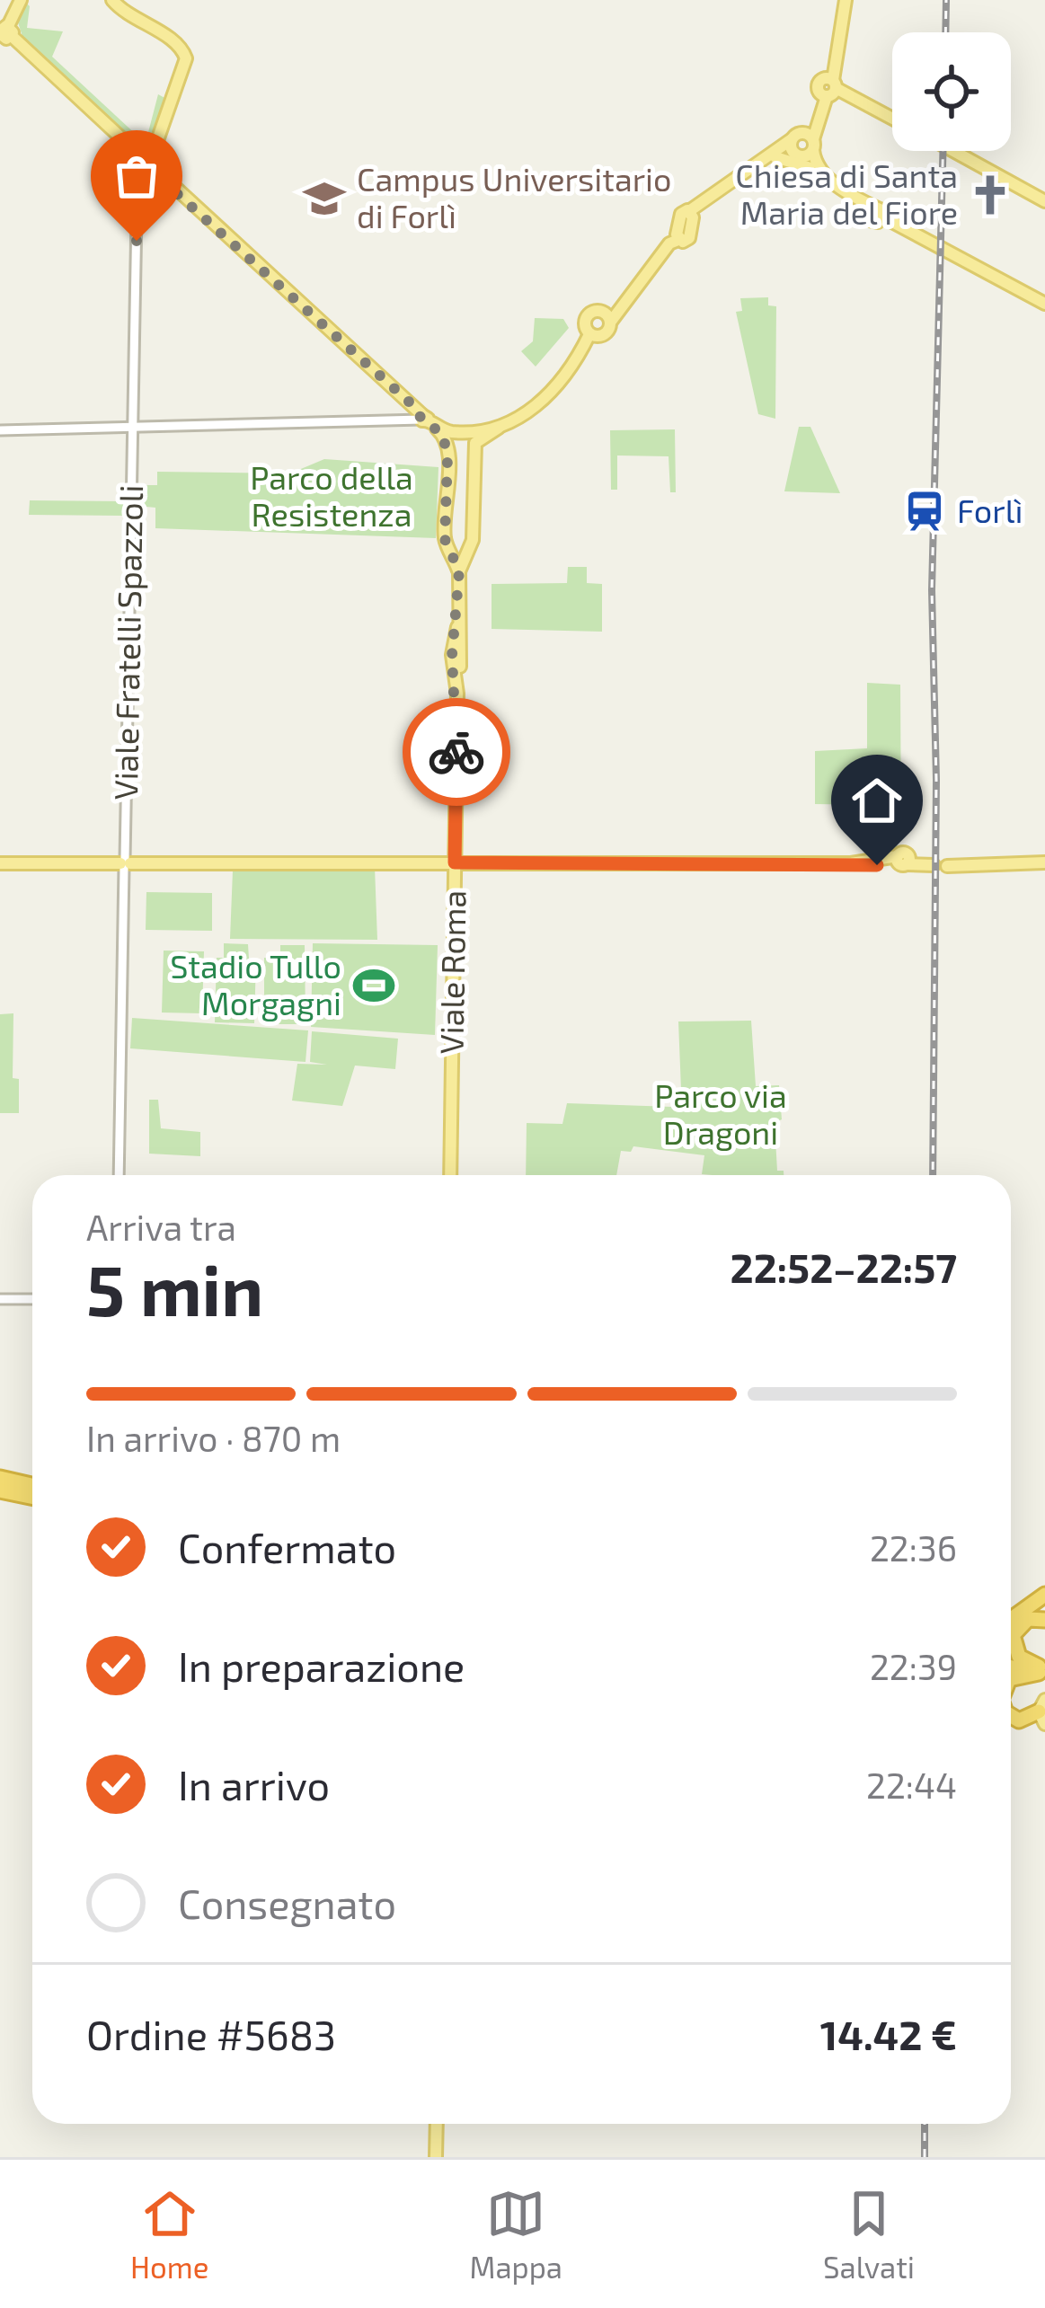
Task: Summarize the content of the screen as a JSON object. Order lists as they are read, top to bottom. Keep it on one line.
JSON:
{"streets":{"main road":["Viale Roma"],"street":["Viale Fratelli Spazzoli"]},"parks":["Parco della Resistenza","Parco via Dragoni"],"places":{"church":["Chiesa di Santa Maria del Fiore"],"school or university":["Campus Universitario di Forlì"],"station":["Forlì"],"sports":["Stadio Tullo Morgagni"]},"page":{"heading":["5 min","Arriva tra","22:52–22:57"],"panel":["Ordine #5683","14.42 €"],"bar":"In arrivo · 870 m","list":[["Confermato","22:36"],["In preparazione","22:39"],["In arrivo","22:44"],"Consegnato"],"tabs":["Home","Mappa","Salvati"]}}
